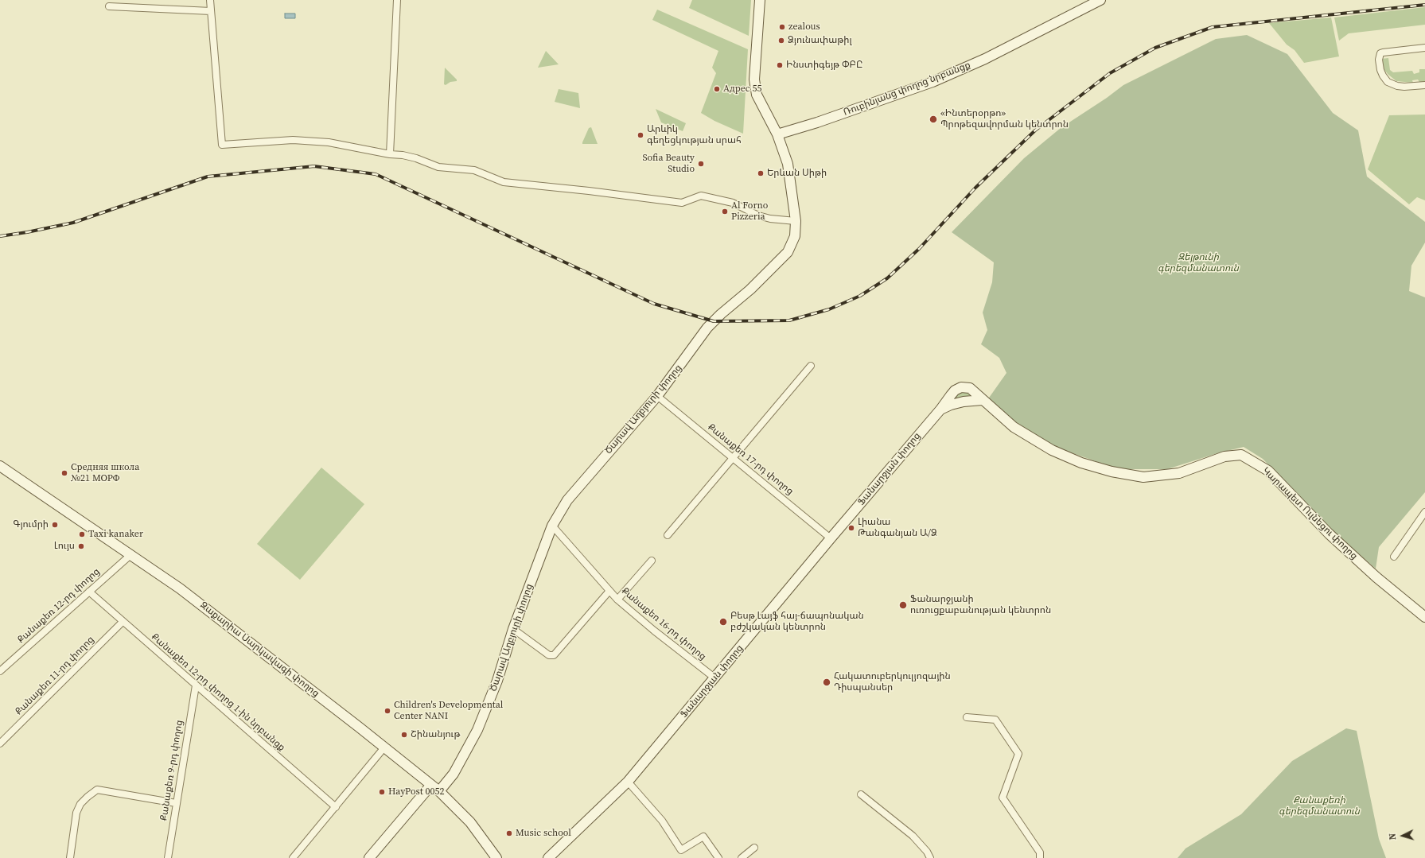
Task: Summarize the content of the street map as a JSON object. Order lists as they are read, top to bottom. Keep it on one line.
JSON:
{"streets":{"street":["Ռուբինյանց փողոց նրբանցք","Ծարավ Աղբյուրի փողոց","Քանաքեռ 17-րդ փողոց","Ֆանարջյան փողոց","Կարապետ Ուլնեցու փողոց","Քանաքեռ 12-րդ փողոց","Քանաքեռ 16-րդ փողոց","Զաքարիա Սարկավագի փողոց","Քանաքեռ 11-րդ փողոց","Քանաքեռ 12-րդ փողոց 1-ին նրբանցք","Քանաքեռ 9-րդ փողոց"]},"crossings":[["Ռուբինյանց փողոց նրբանցք","Ծարավ Աղբյուրի փողոց"],["Ծարավ Աղբյուրի փողոց","Քանաքեռ 17-րդ փողոց"],["Ծարավ Աղբյուրի փողոց","Քանաքեռ 16-րդ փողոց"],["Ծարավ Աղբյուրի փողոց","Զաքարիա Սարկավագի փողոց"],["Քանաքեռ 17-րդ փողոց","Ֆանարջյան փողոց"],["Ֆանարջյան փողոց","Կարապետ Ուլնեցու փողոց"],["Ֆանարջյան փողոց","Քանաքեռ 16-րդ փողոց"],["Քանաքեռ 12-րդ փողոց","Զաքարիա Սարկավագի փողոց"],["Քանաքեռ 12-րդ փողոց","Քանաքեռ 12-րդ փողոց 1-ին նրբանցք"],["Քանաքեռ 11-րդ փողոց","Քանաքեռ 12-րդ փողոց 1-ին նրբանցք"],["Քանաքեռ 12-րդ փողոց 1-ին նրբանցք","Քանաքեռ 9-րդ փողոց"]],"parks":["Զեյթունի գերեզմանատուն","Քանաքեռի գերեզմանատուն"],"places":["zealous","Ձյունափաթիլ","Ինստիգեյթ ՓԲԸ","Адрес 55","«Ինտերօրթո» Պրոթեզավորման կենտրոն","Արևիկ գեղեցկության սրահ","Sofia Beauty Studio","Երևան Սիթի","Al Forno Pizzeria","Средняя школа №21 МОРФ","Գյումրի","Լիանա Թանգանյան Ա/Ձ","Taxi kanaker","Լույս","Ֆանարջյանի ուռուցքաբանության կենտրոն","Բեսթ Լայֆ հայ-ճապոնական բժշկական կենտրոն","Հակատուբերկուլյոզային Դիսպանսեր","Children's Developmental Center NANI","Շինանյութ","HayPost 0052","Music school"],"north":"left"}
